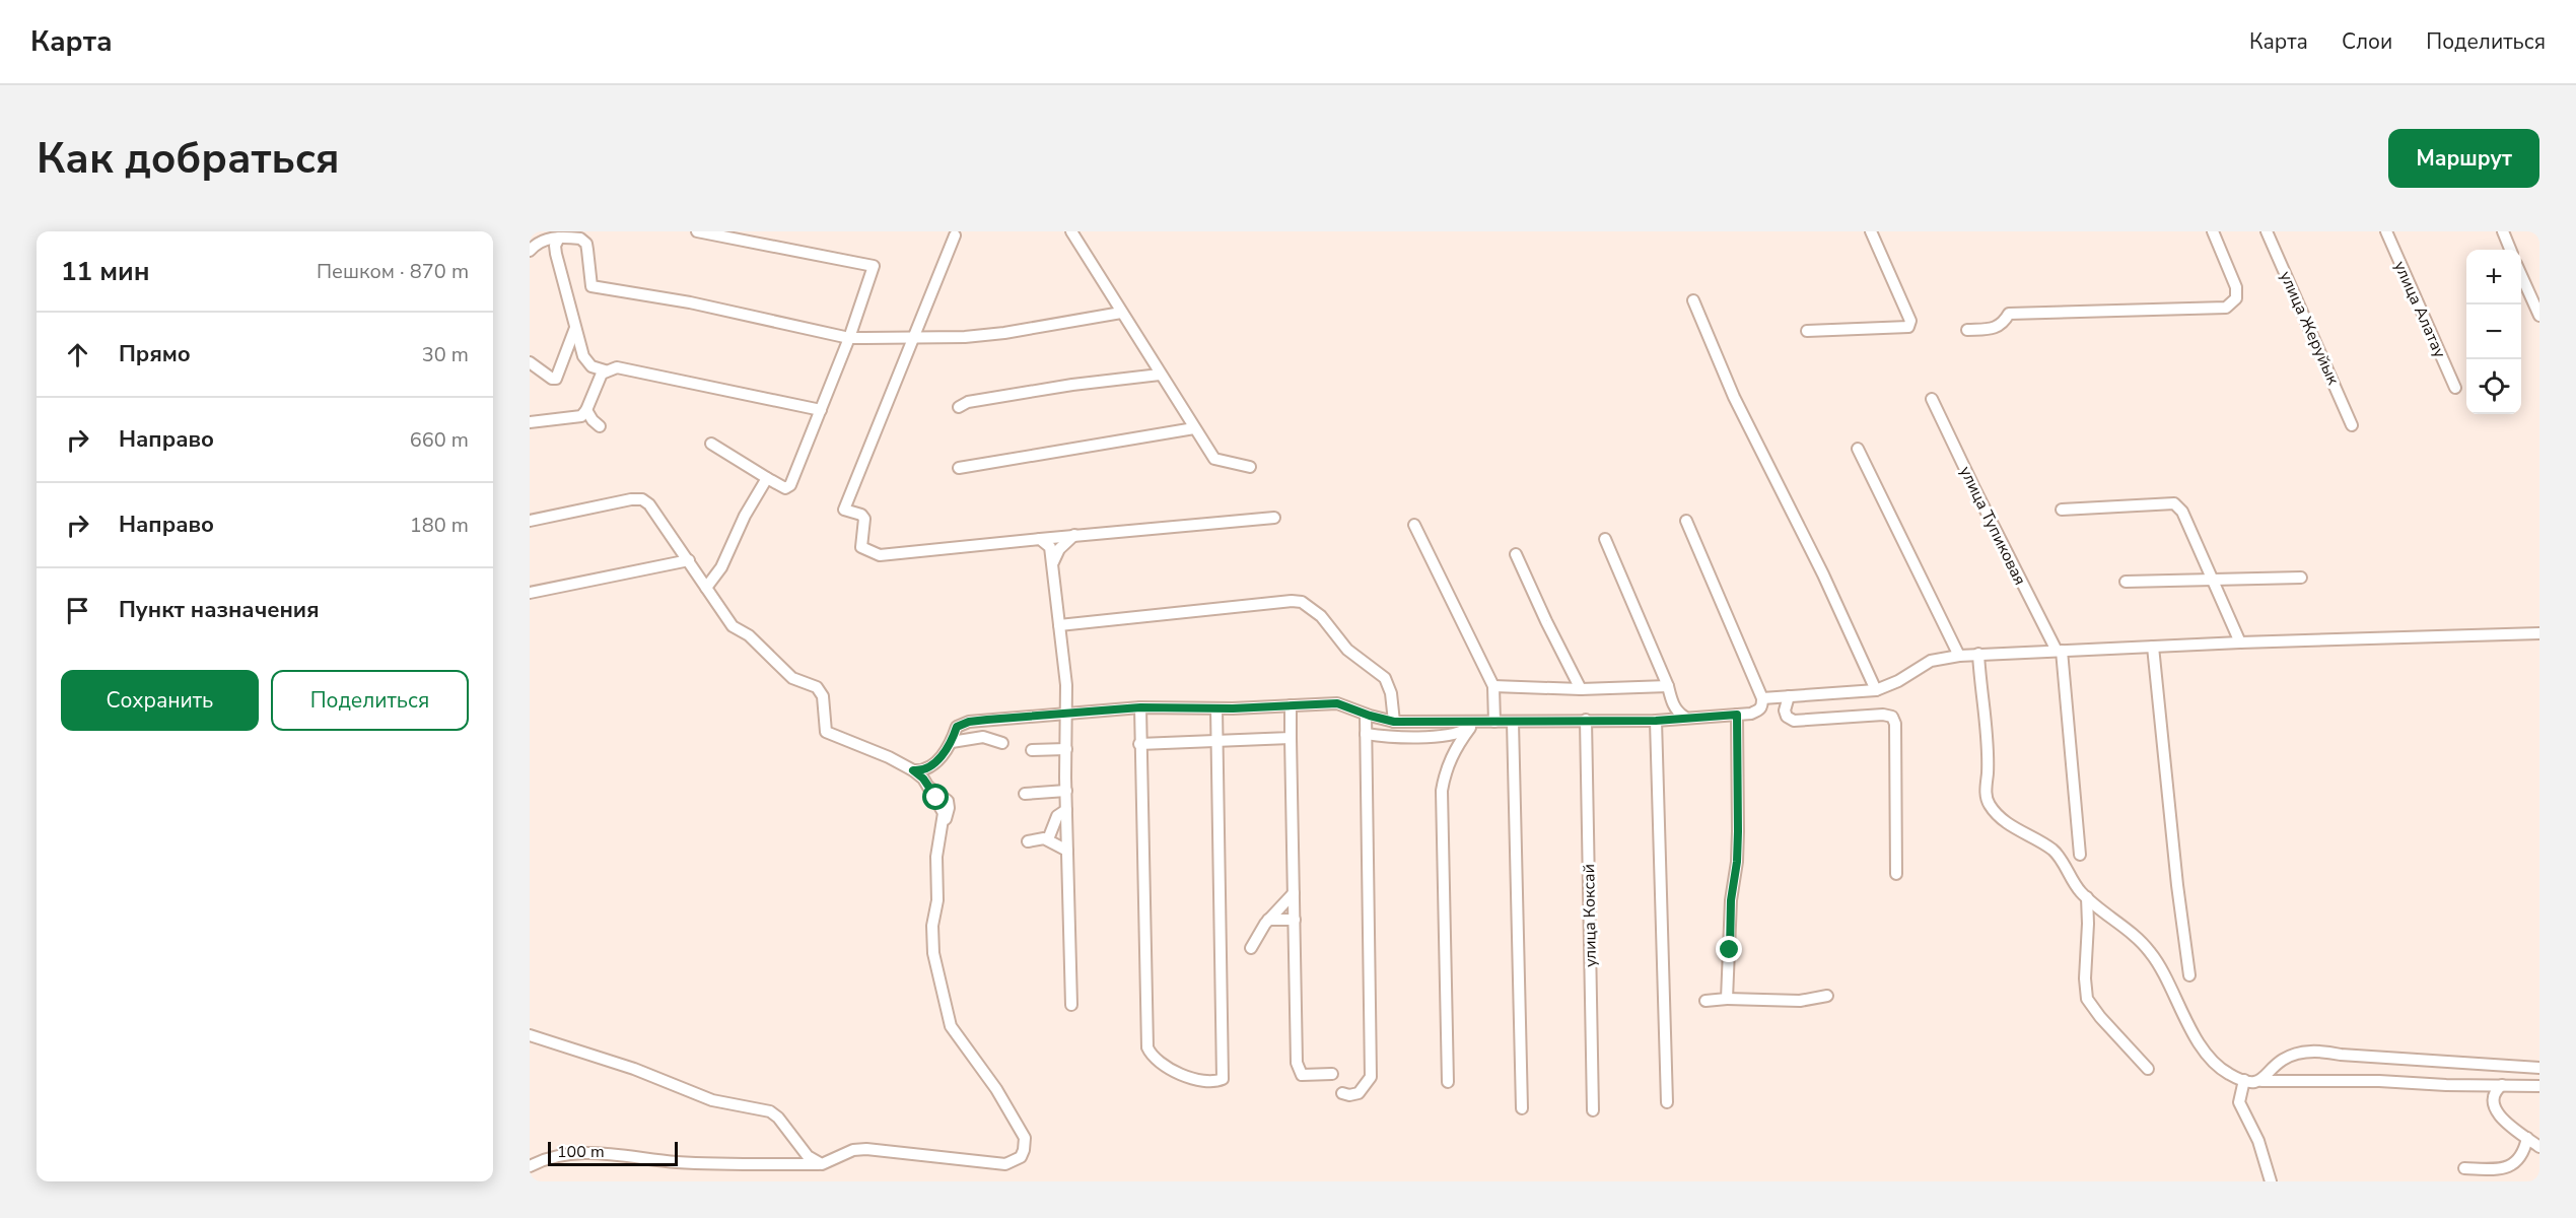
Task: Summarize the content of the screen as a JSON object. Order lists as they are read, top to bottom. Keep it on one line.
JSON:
{"streets":{"street":["улица Алатау","улица Жеруйык","улица Тупиковая","улица Коксай"]},"scale_bar":"100 m","page":{"header":"Карта","nav":["Карта","Слои","Поделиться"],"buttons":["Маршрут",["Сохранить","Поделиться"]],"title":"Как добраться","heading":["11 мин","Пешком · 870 m"],"map_buttons":["+","−"],"list":[["Прямо","30 m"],["Направо","660 m"],["Направо","180 m"],"Пункт назначения"],"scale":"100 m"}}
